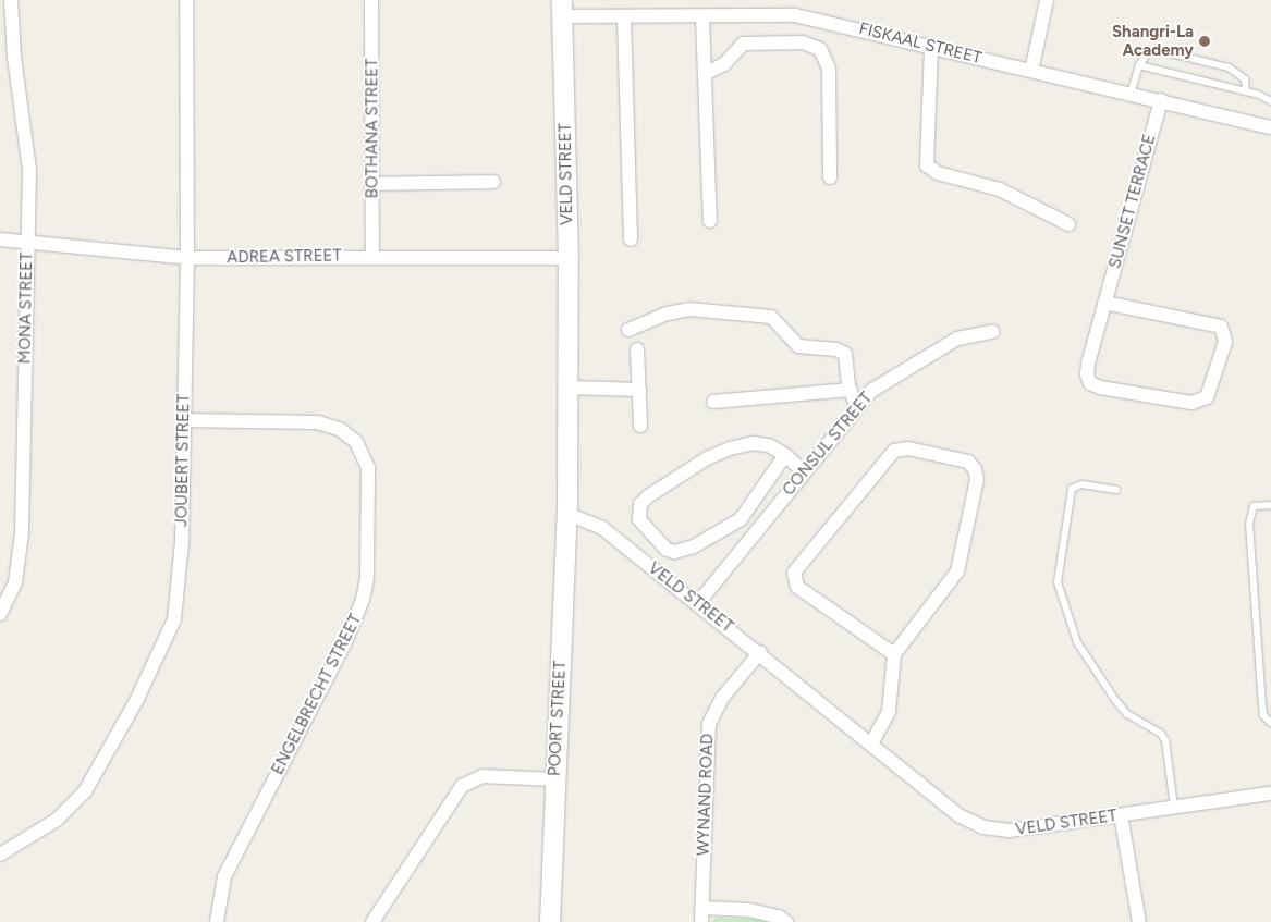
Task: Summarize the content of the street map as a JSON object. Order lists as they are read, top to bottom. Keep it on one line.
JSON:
{"streets":{"street":["FISKAAL STREET","BOTHANA STREET","VELD STREET","SUNSET TERRACE","ADREA STREET","MONA STREET","CONSUL STREET","JOUBERT STREET","ENGELBRECHT STREET","POORT STREET","WYNAND ROAD"]},"crossings":[["FISKAAL STREET","VELD STREET"],["FISKAAL STREET","SUNSET TERRACE"],["BOTHANA STREET","ADREA STREET"],["VELD STREET","ADREA STREET"],["VELD STREET","CONSUL STREET"],["VELD STREET","POORT STREET"],["VELD STREET","WYNAND ROAD"],["ADREA STREET","MONA STREET"],["ADREA STREET","JOUBERT STREET"],["JOUBERT STREET","ENGELBRECHT STREET"]],"places":["Shangri-La Academy"]}
